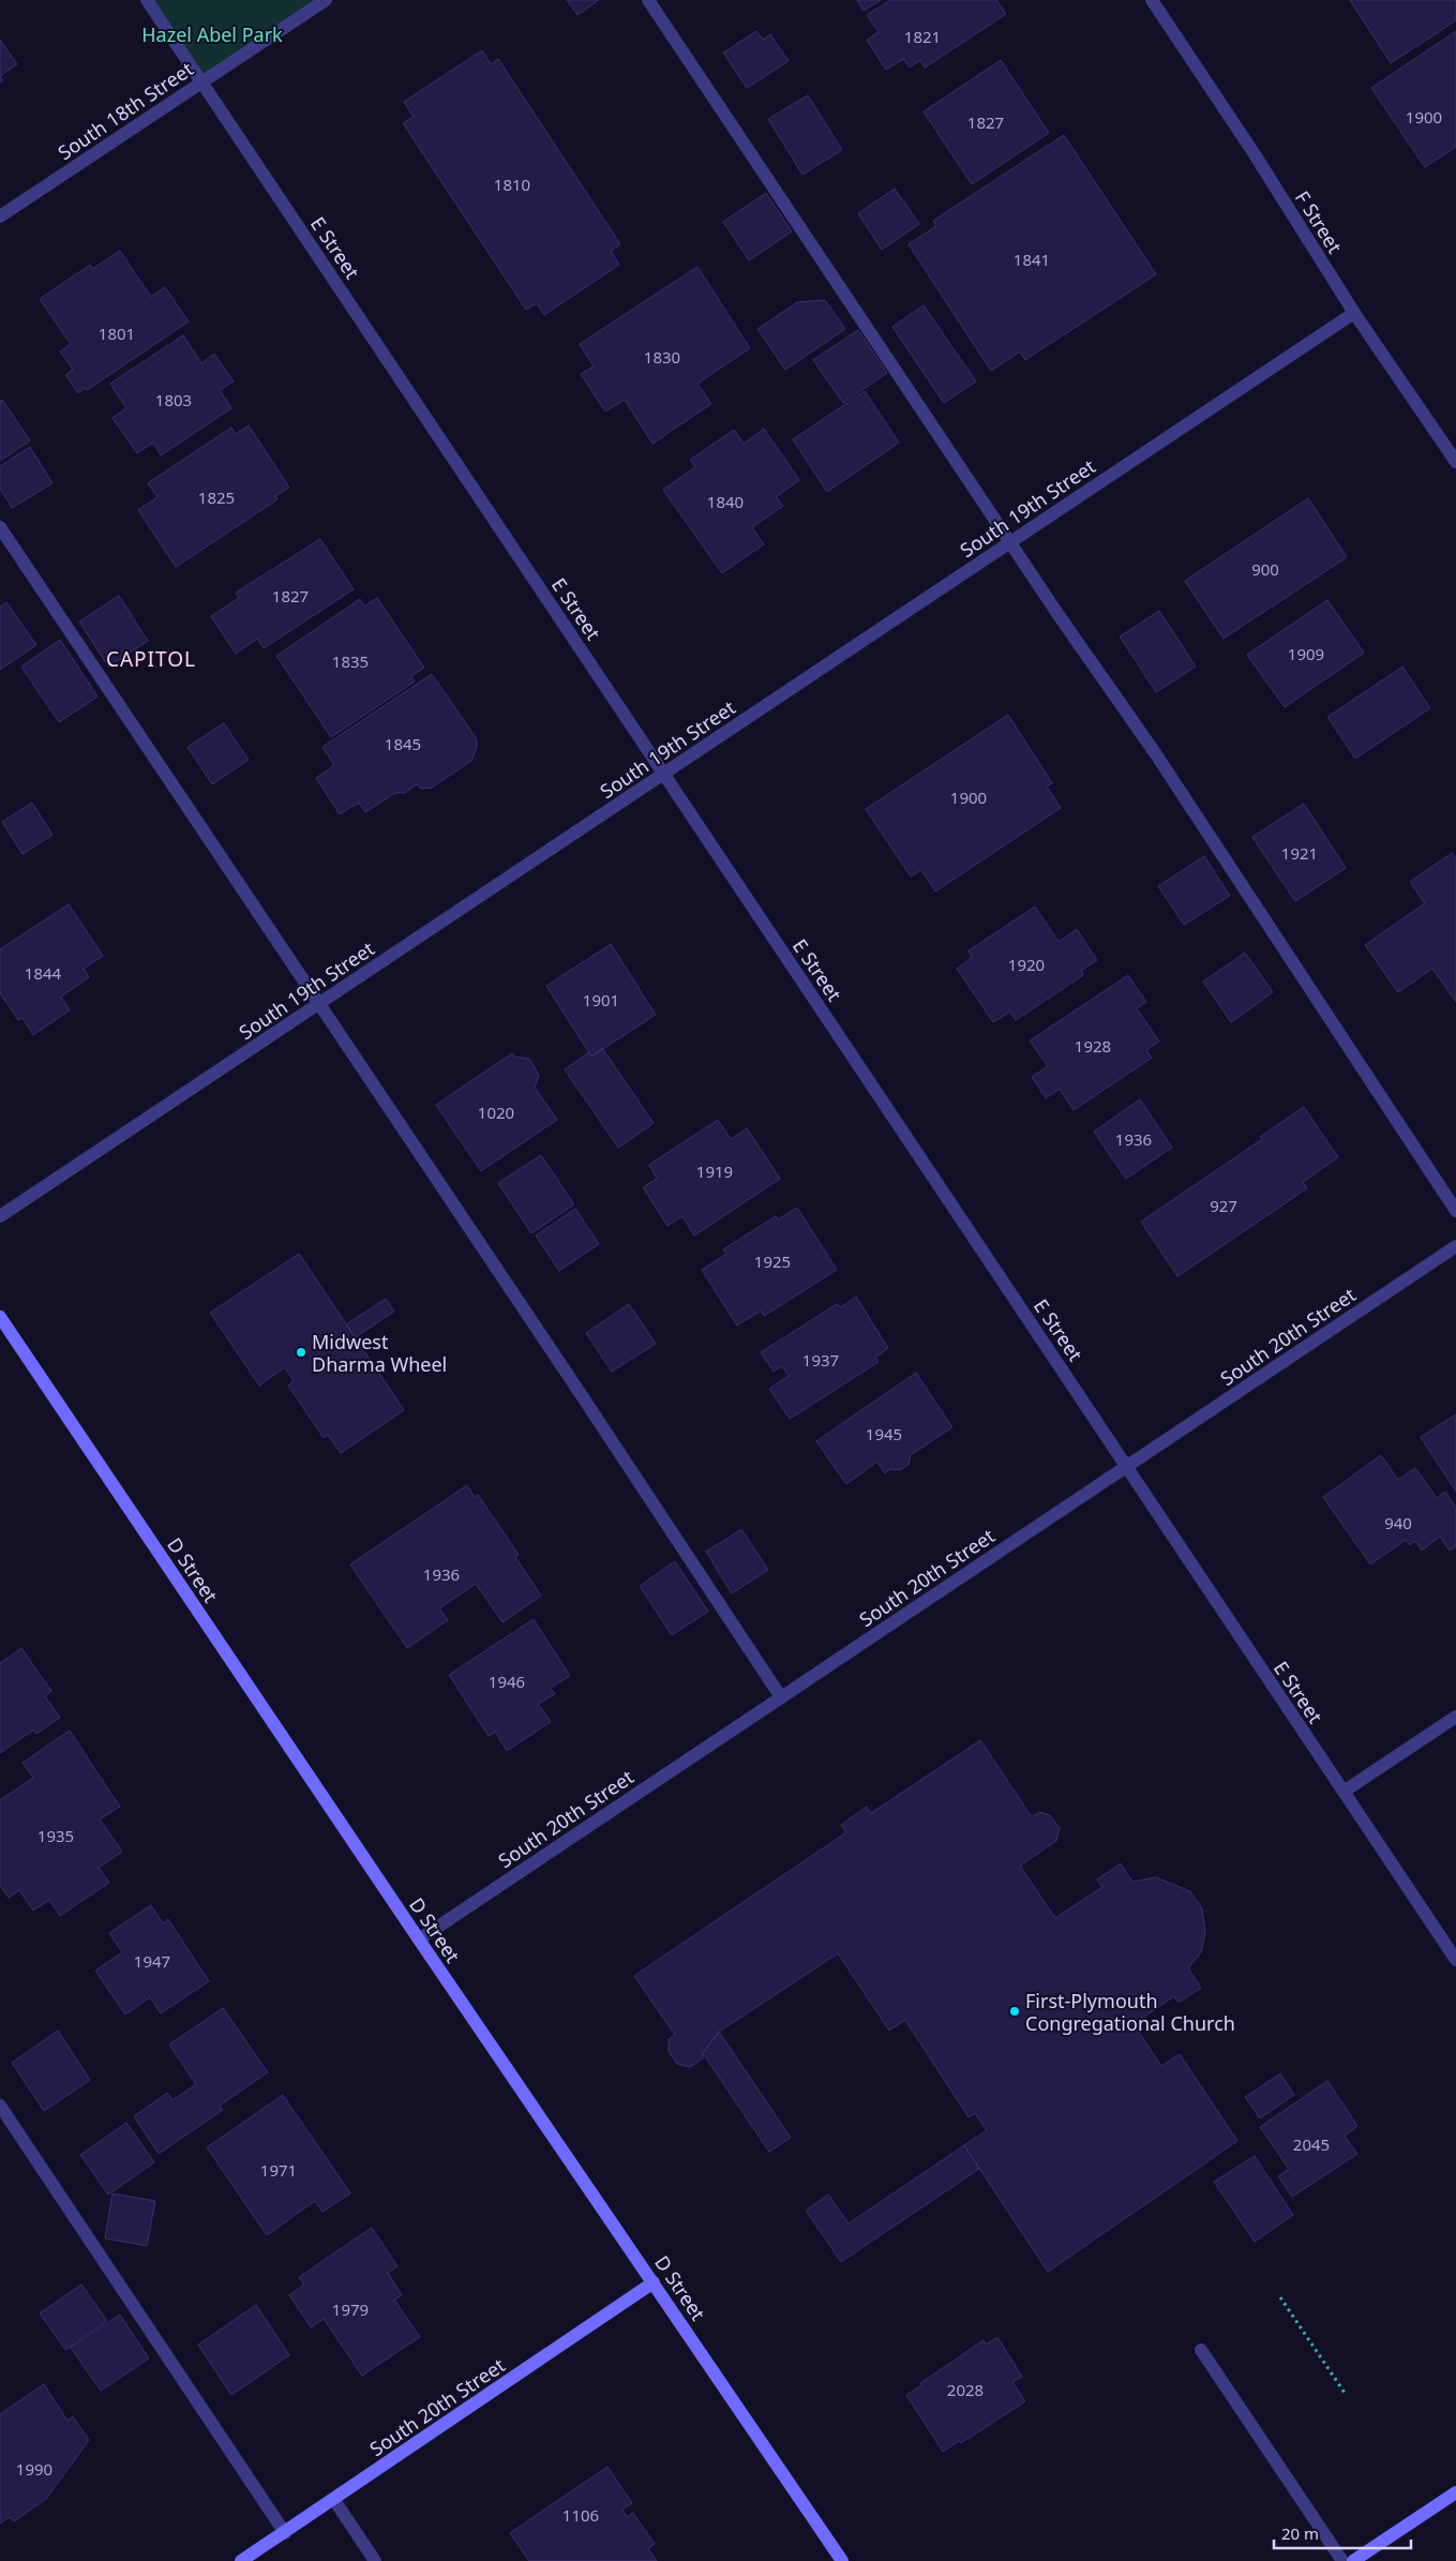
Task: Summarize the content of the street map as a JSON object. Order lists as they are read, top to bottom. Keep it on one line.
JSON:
{"streets":{"street":["South 18th Street","F Street","E Street","South 19th Street","South 20th Street","D Street"]},"crossings":[["South 18th Street","E Street"],["F Street","South 19th Street"],["E Street","South 19th Street"],["E Street","South 20th Street"],["South 20th Street","D Street"]],"districts":["CAPITOL"],"parks":["Hazel Abel Park"],"places":["Midwest Dharma Wheel","First-Plymouth Congregational Church"],"house_numbers":["1821","1900","1827","1810","1841","1801","1830","1803","1825","1840","900","1827","1909","1835","1845","1900","1921","1920","1844","1901","1928","1020","1936","1919","927","1925","1937","1945","940","1936","1946","1935","1947","2045","1971","1979","2028","1990","1106"],"scale_bar":"20 m"}
